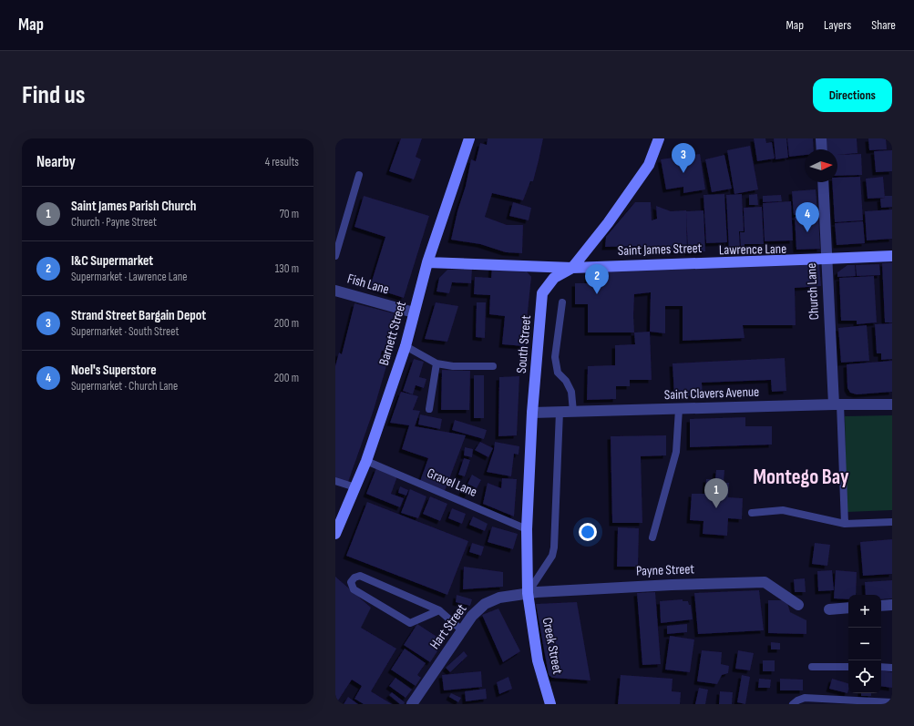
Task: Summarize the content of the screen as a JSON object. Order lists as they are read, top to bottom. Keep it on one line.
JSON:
{"streets":{"main road":["Saint James Street","Barnett Street","South Street","Creek Street"],"street":["Fish Lane","Church Lane","Saint Clavers Avenue","Payne Street","Hart Street"],"lane":["Gravel Lane"]},"crossings":[["Saint James Street","Church Lane"],["Saint James Street","Barnett Street"],["Saint James Street","South Street"],["Fish Lane","Barnett Street"],["Church Lane","Saint Clavers Avenue"],["Barnett Street","Gravel Lane"],["South Street","Saint Clavers Avenue"],["South Street","Gravel Lane"],["South Street","Payne Street"],["South Street","Hart Street"],["South Street","Creek Street"],["Payne Street","Hart Street"],["Payne Street","Creek Street"],["Hart Street","Creek Street"]],"districts":["Montego Bay"],"north":"right","page":{"header":"Map","nav":["Map","Layers","Share"],"buttons":"Directions","title":"Find us","heading":["Nearby","4 results"],"pins":["3","4","2","1"],"list":[{"mark":"1","name":"Saint James Parish Church","note":"Church · Payne Street","value":"70 m"},{"mark":"2","name":"I&C Supermarket","note":"Supermarket · Lawrence Lane","value":"130 m"},{"mark":"3","name":"Strand Street Bargain Depot","note":"Supermarket · South Street","value":"200 m"},{"mark":"4","name":"Noel's Superstore","note":"Supermarket · Church Lane","value":"200 m"}],"map_buttons":["+","−"]}}
